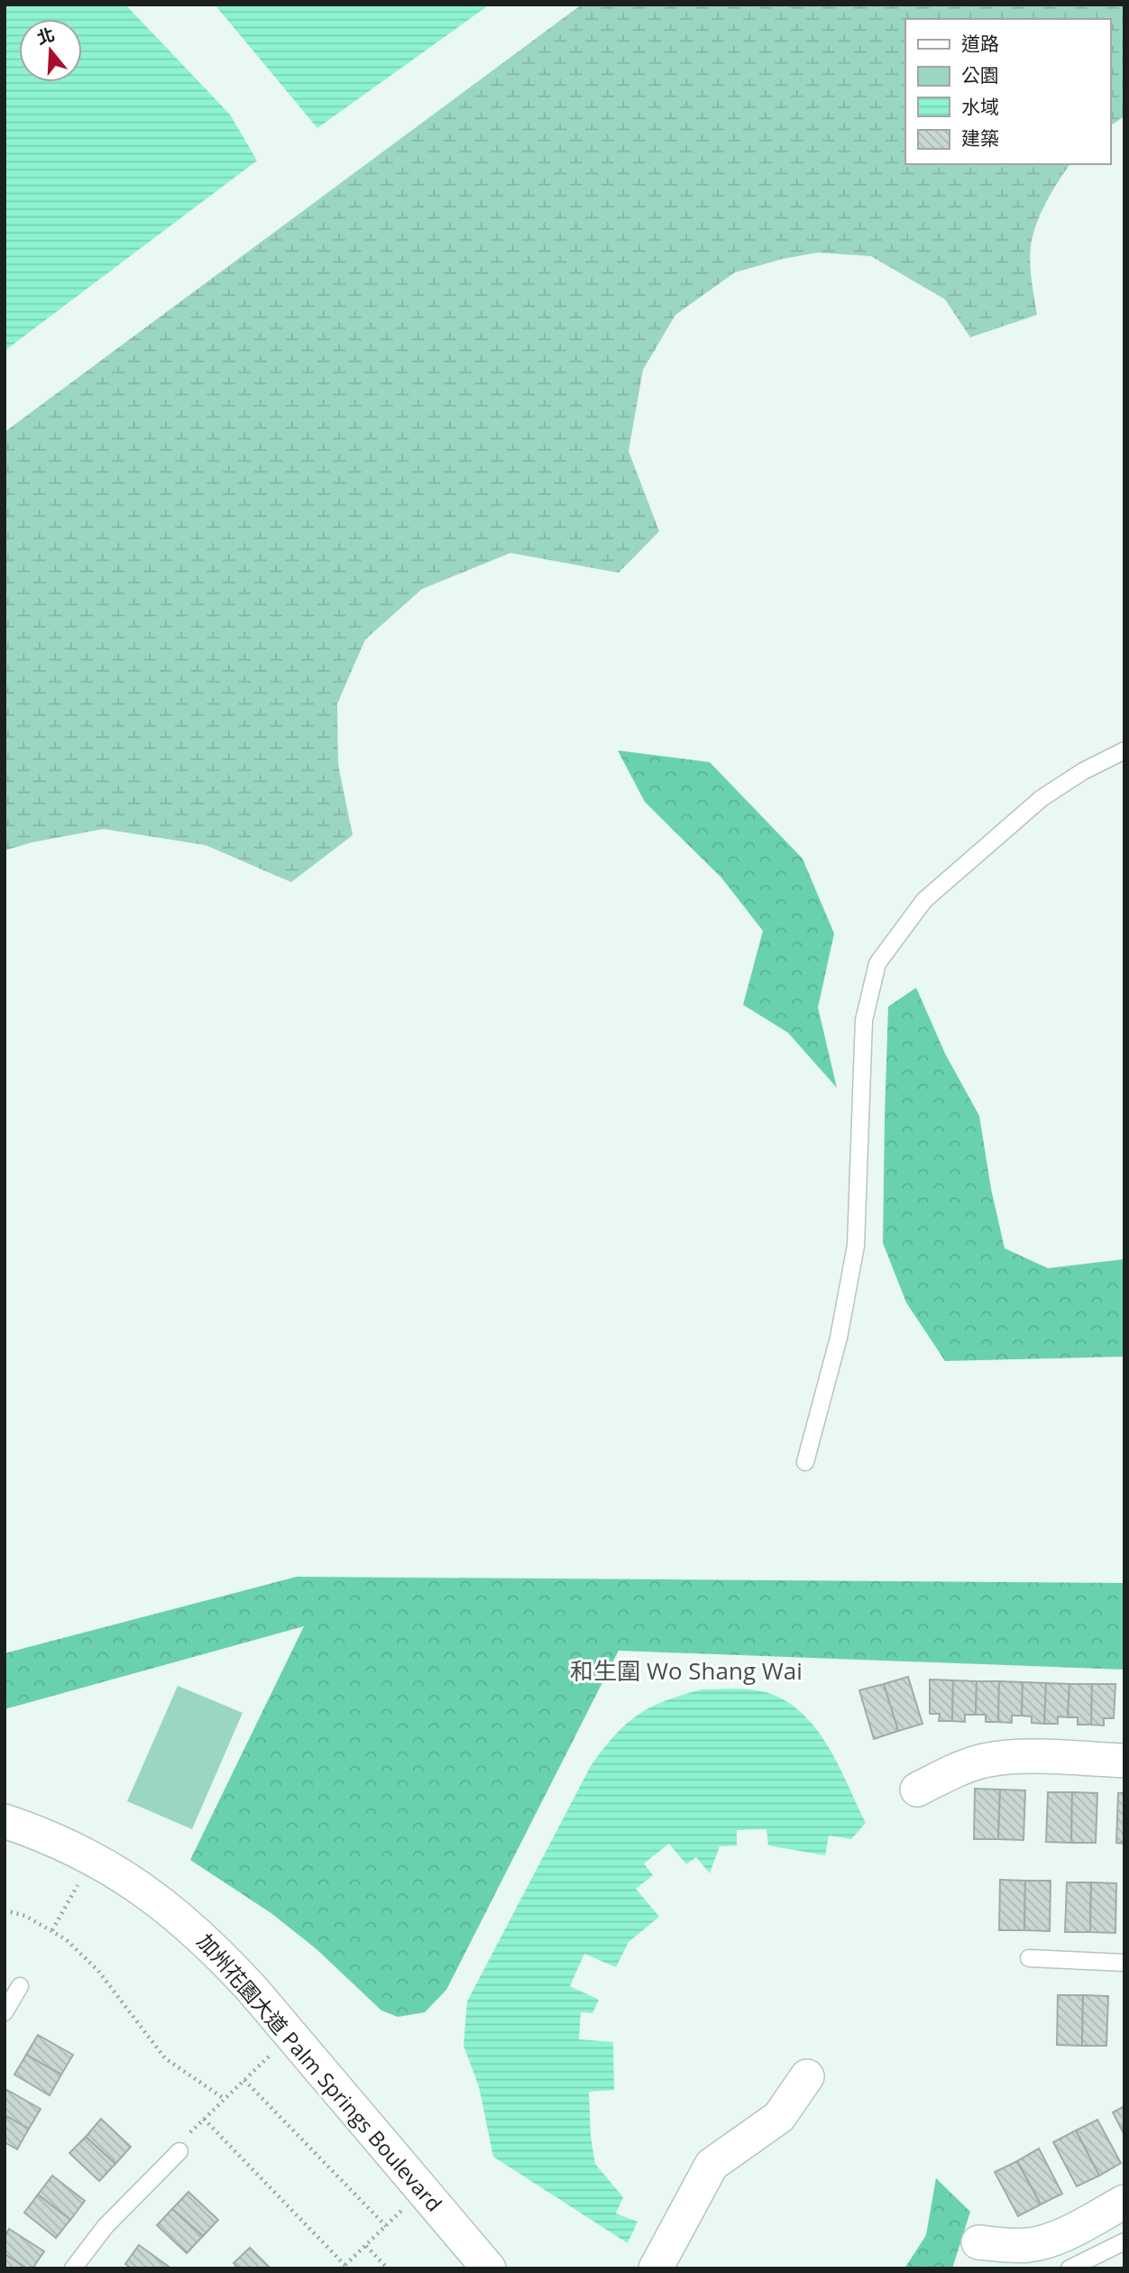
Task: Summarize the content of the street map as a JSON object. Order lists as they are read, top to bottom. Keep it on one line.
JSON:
{"streets":{"street":["加州花園大道 Palm Springs Boulevard"]},"districts":["和生圍 Wo Shang Wai"],"legend":["道路","公園","水域","建築"],"north":"top"}
